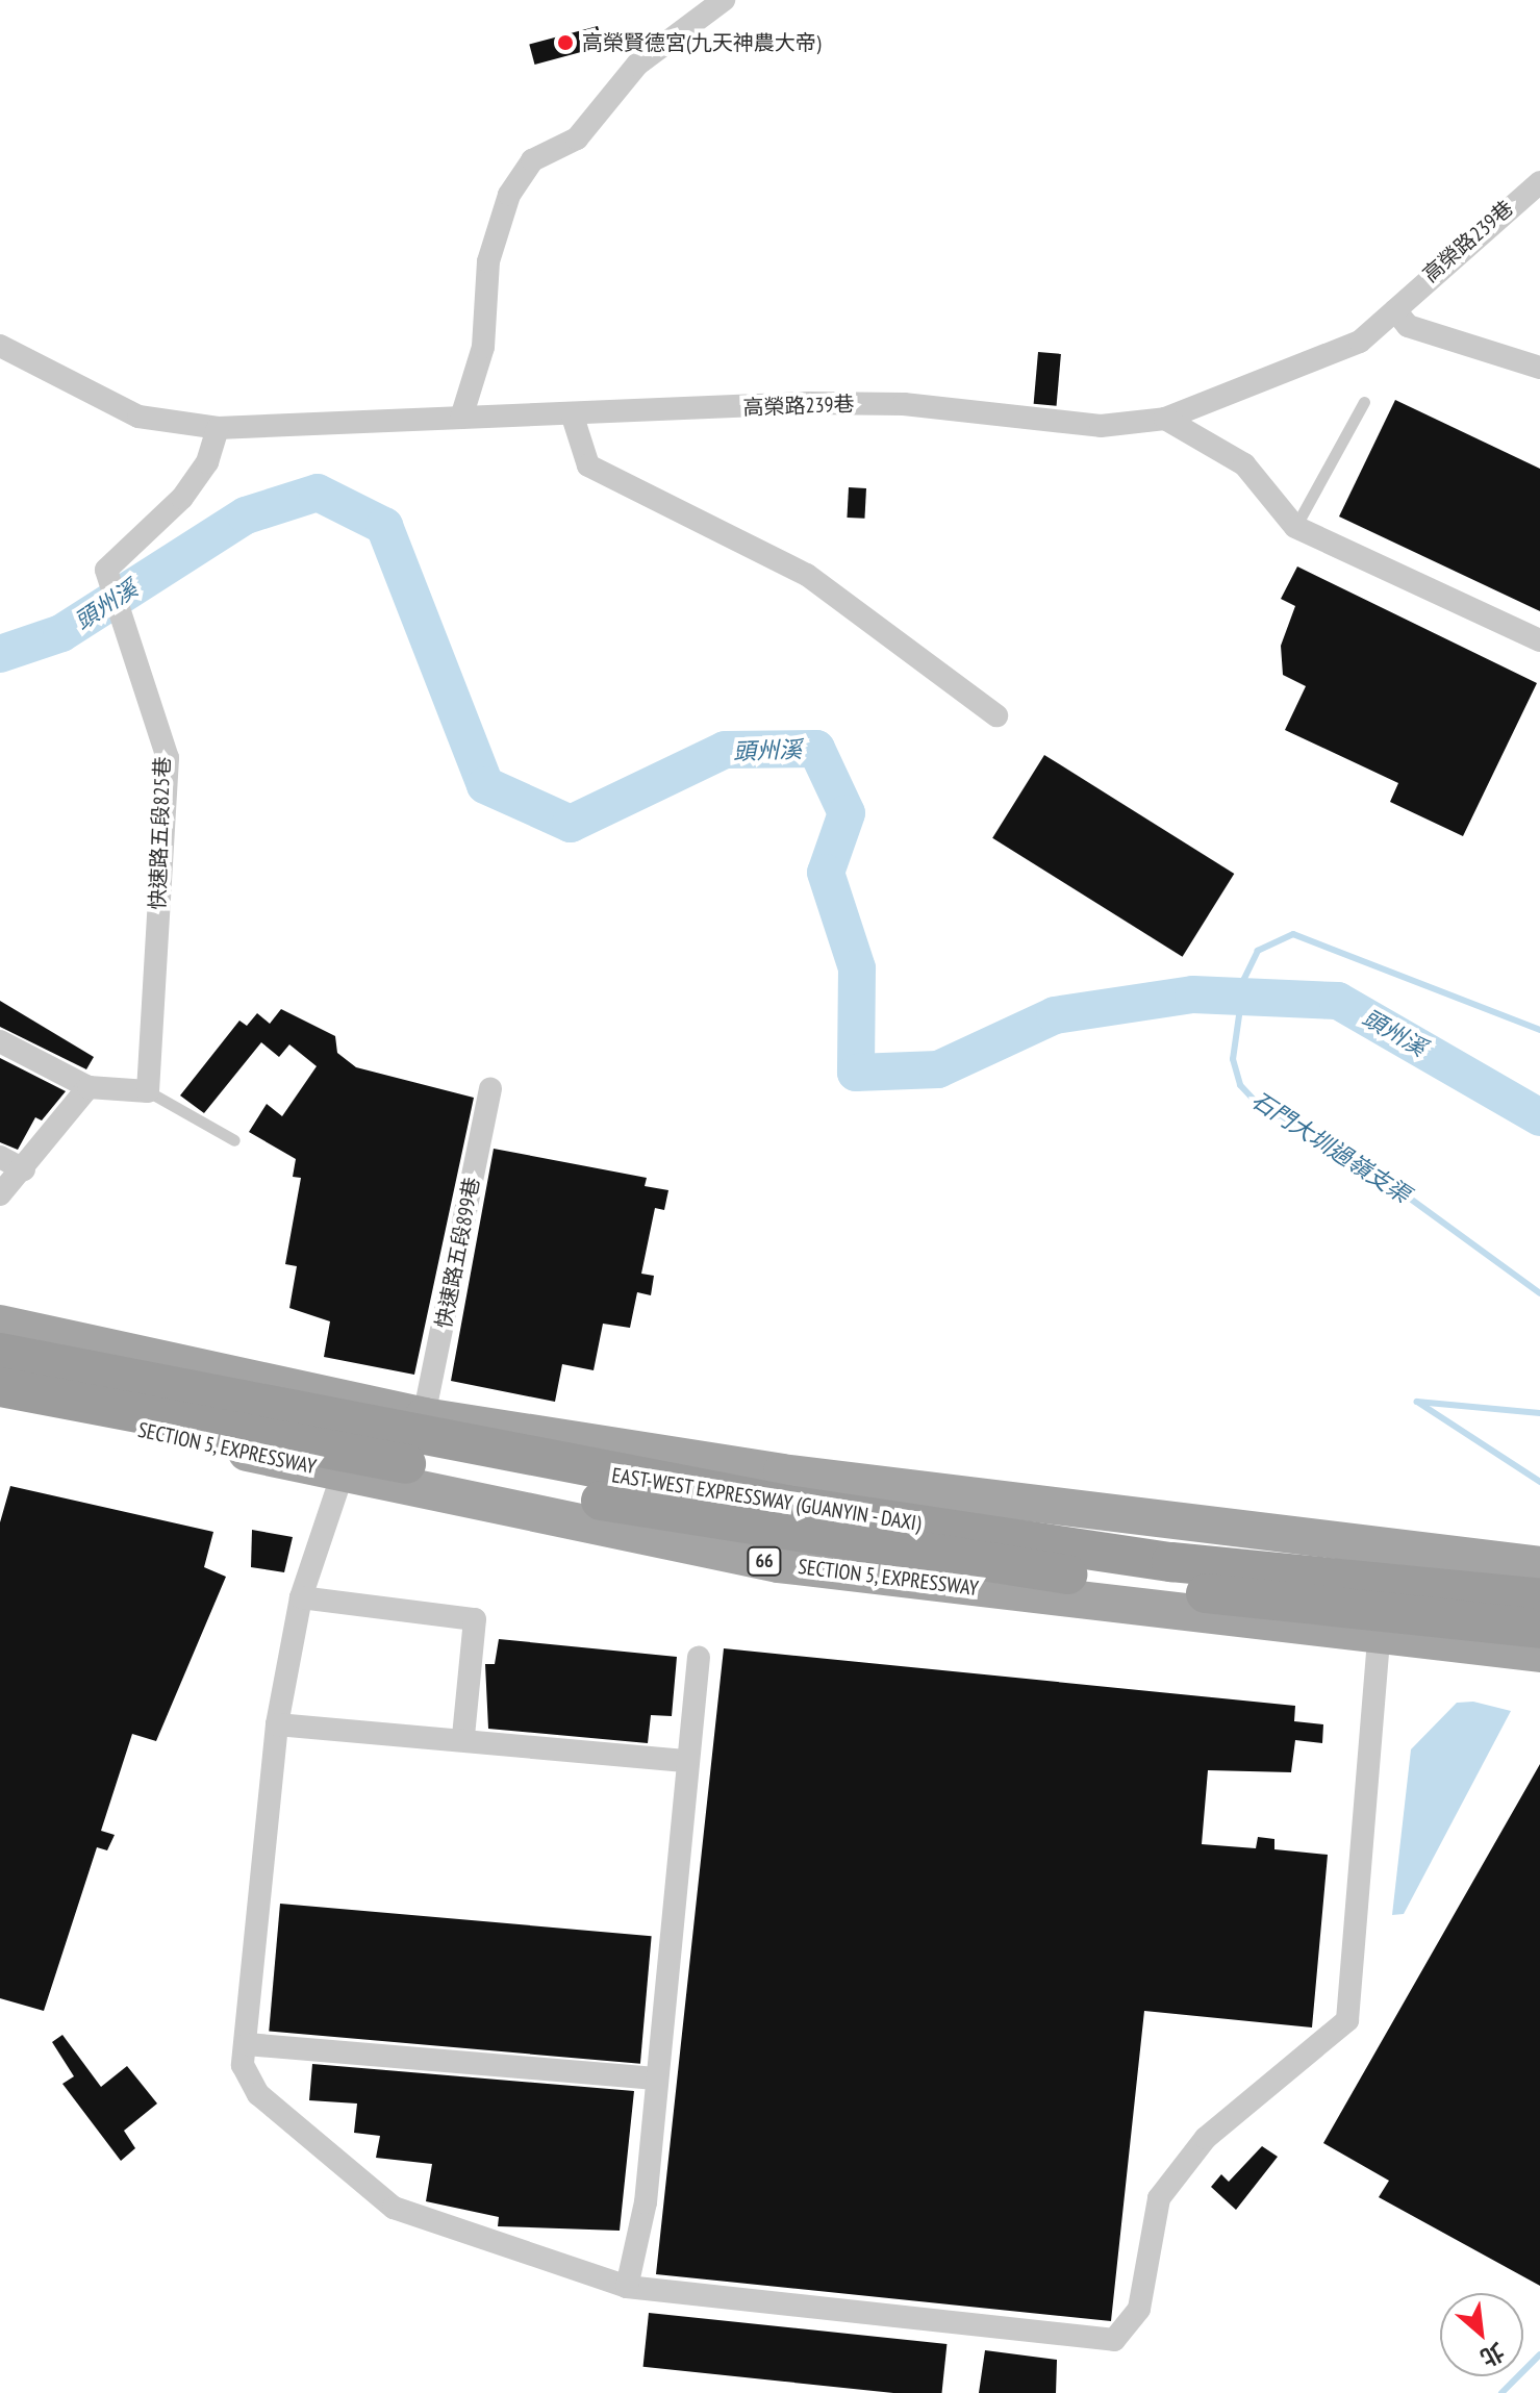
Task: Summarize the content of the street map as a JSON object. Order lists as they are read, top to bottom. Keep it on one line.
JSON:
{"streets":{"highway":["EAST-WEST EXPRESSWAY (GUANYIN - DAXI)","66"],"main road":["SECTION 5, EXPRESSWAY"],"street":["高榮路239巷","快速路五段825巷","快速路五段899巷"]},"crossings":[["高榮路239巷","快速路五段825巷"]],"water":["頭州溪","石門大圳過嶺支渠"],"places":["高榮賢德宮(九天神農大帝)"],"north":"bottom right"}
